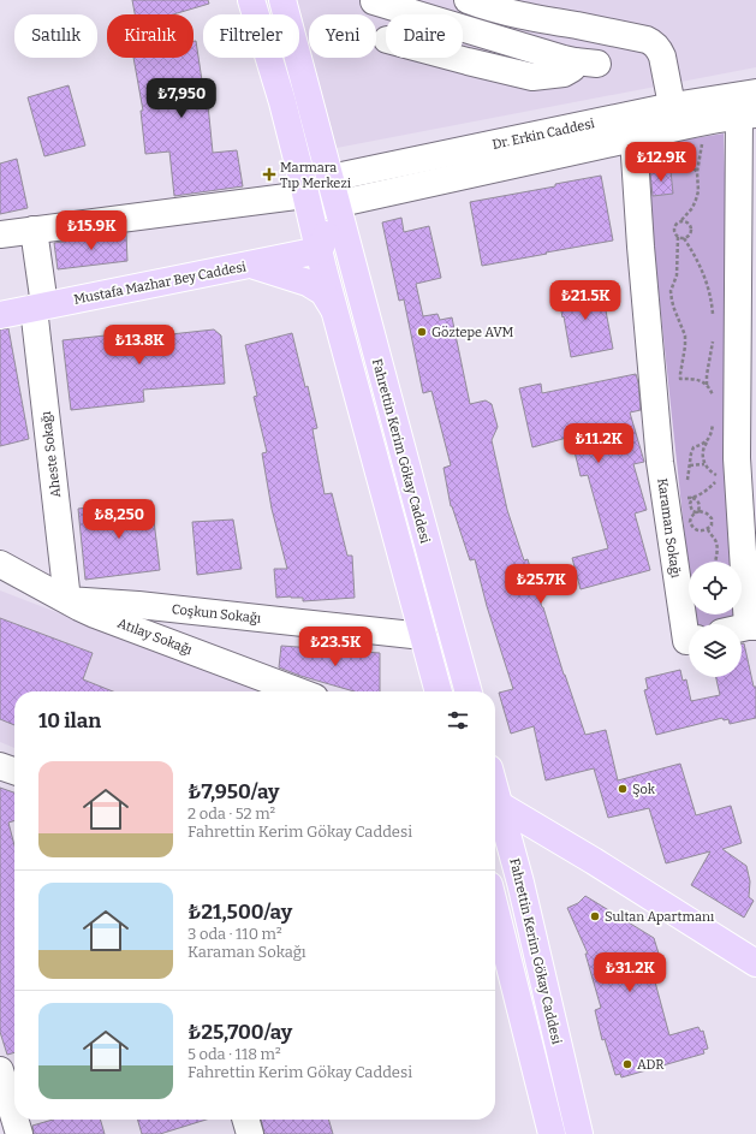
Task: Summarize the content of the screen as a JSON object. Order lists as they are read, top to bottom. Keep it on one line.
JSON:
{"streets":{"main road":["Mustafa Mazhar Bey Caddesi","Fahrettin Kerim Gökay Caddesi"],"street":["Dr. Erkin Caddesi","Aheste Sokağı","Karaman Sokağı","Coşkun Sokağı","Atılay Sokağı"]},"crossings":[["Dr. Erkin Caddesi","Fahrettin Kerim Gökay Caddesi"],["Dr. Erkin Caddesi","Karaman Sokağı"],["Mustafa Mazhar Bey Caddesi","Fahrettin Kerim Gökay Caddesi"],["Mustafa Mazhar Bey Caddesi","Aheste Sokağı"],["Fahrettin Kerim Gökay Caddesi","Coşkun Sokağı"],["Aheste Sokağı","Coşkun Sokağı"],["Aheste Sokağı","Atılay Sokağı"],["Coşkun Sokağı","Atılay Sokağı"]],"places":{"health":["Marmara Tıp Merkezi"],"other":["Göztepe AVM","Şok","Sultan Apartmanı","ADR"]},"page":{"chip":["Satılık","Kiralık","Filtreler","Yeni","Daire"],"price":["₺7,950","₺12.9K","₺15.9K","₺21.5K","₺13.8K","₺11.2K","₺8,250","₺25.7K","₺23.5K","₺31.2K"],"heading":"10 ilan","list":[{"name":"₺7,950/ay","note":"2 oda · 52 m² · Fahrettin Kerim Gökay Caddesi"},{"name":"₺21,500/ay","note":"3 oda · 110 m² · Karaman Sokağı"},{"name":"₺25,700/ay","note":"5 oda · 118 m² · Fahrettin Kerim Gökay Caddesi"}]}}
